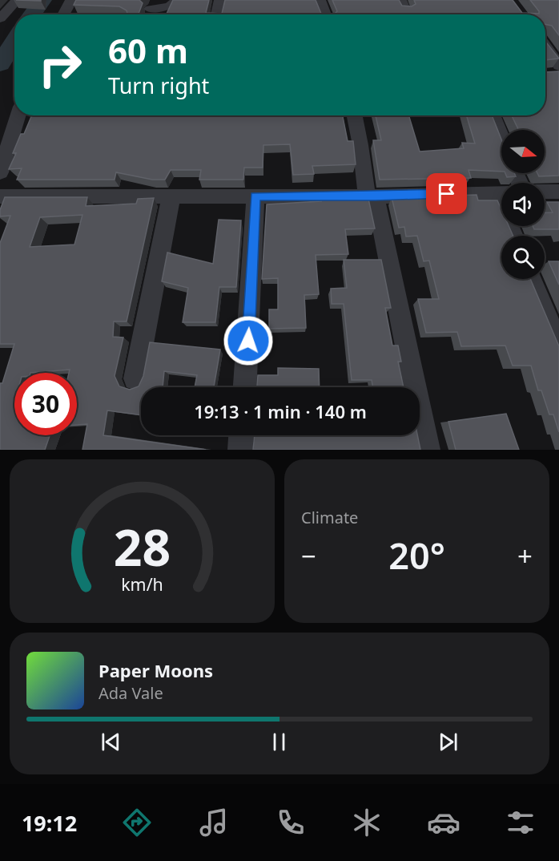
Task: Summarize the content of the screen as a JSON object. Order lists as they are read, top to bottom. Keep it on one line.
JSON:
{"north":"right","page":{"turn":["60 m","Turn right"],"limit":"30","trip":"19:13 · 1 min · 140 m","tile":"Climate","heat":["−","20°","+"],"song":["Paper Moons","Ada Vale"],"tabs":"19:12","gauge":["28","km/h"]}}
